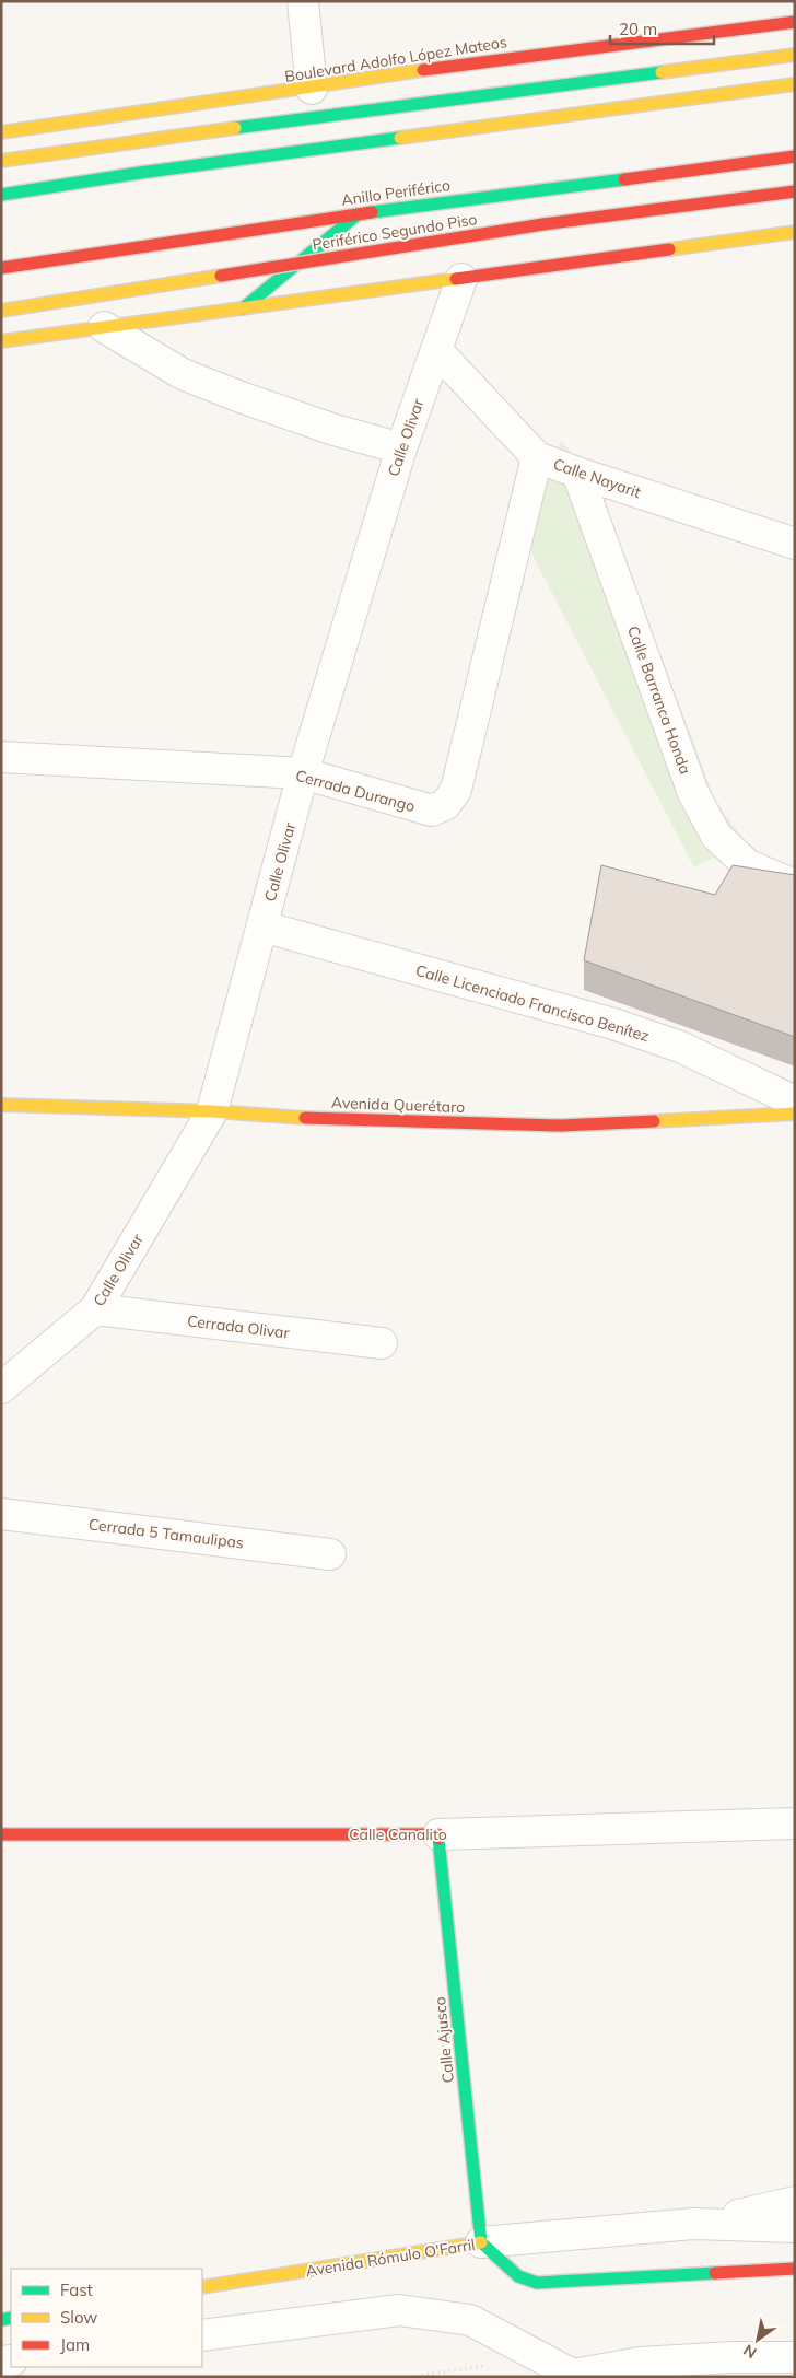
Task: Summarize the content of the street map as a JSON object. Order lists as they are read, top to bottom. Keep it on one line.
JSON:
{"streets":{"main road":["Boulevard Adolfo López Mateos","Anillo Periférico","Periférico Segundo Piso","Avenida Querétaro","Calle Canalito","Calle Ajusco","Avenida Rómulo O'Farril"],"street":["Calle Olivar","Calle Nayarit","Calle Barranca Honda","Cerrada Durango","Calle Licenciado Francisco Benítez","Cerrada Olivar","Cerrada 5 Tamaulipas"]},"crossings":[["Calle Olivar","Calle Nayarit"],["Calle Olivar","Cerrada Durango"],["Calle Olivar","Calle Licenciado Francisco Benítez"],["Calle Olivar","Avenida Querétaro"],["Calle Olivar","Cerrada Olivar"],["Calle Nayarit","Calle Barranca Honda"],["Calle Nayarit","Cerrada Durango"],["Calle Canalito","Calle Ajusco"],["Calle Ajusco","Avenida Rómulo O'Farril"]],"legend":["Fast","Slow","Jam"],"scale_bar":"20 m","north":"bottom left"}
